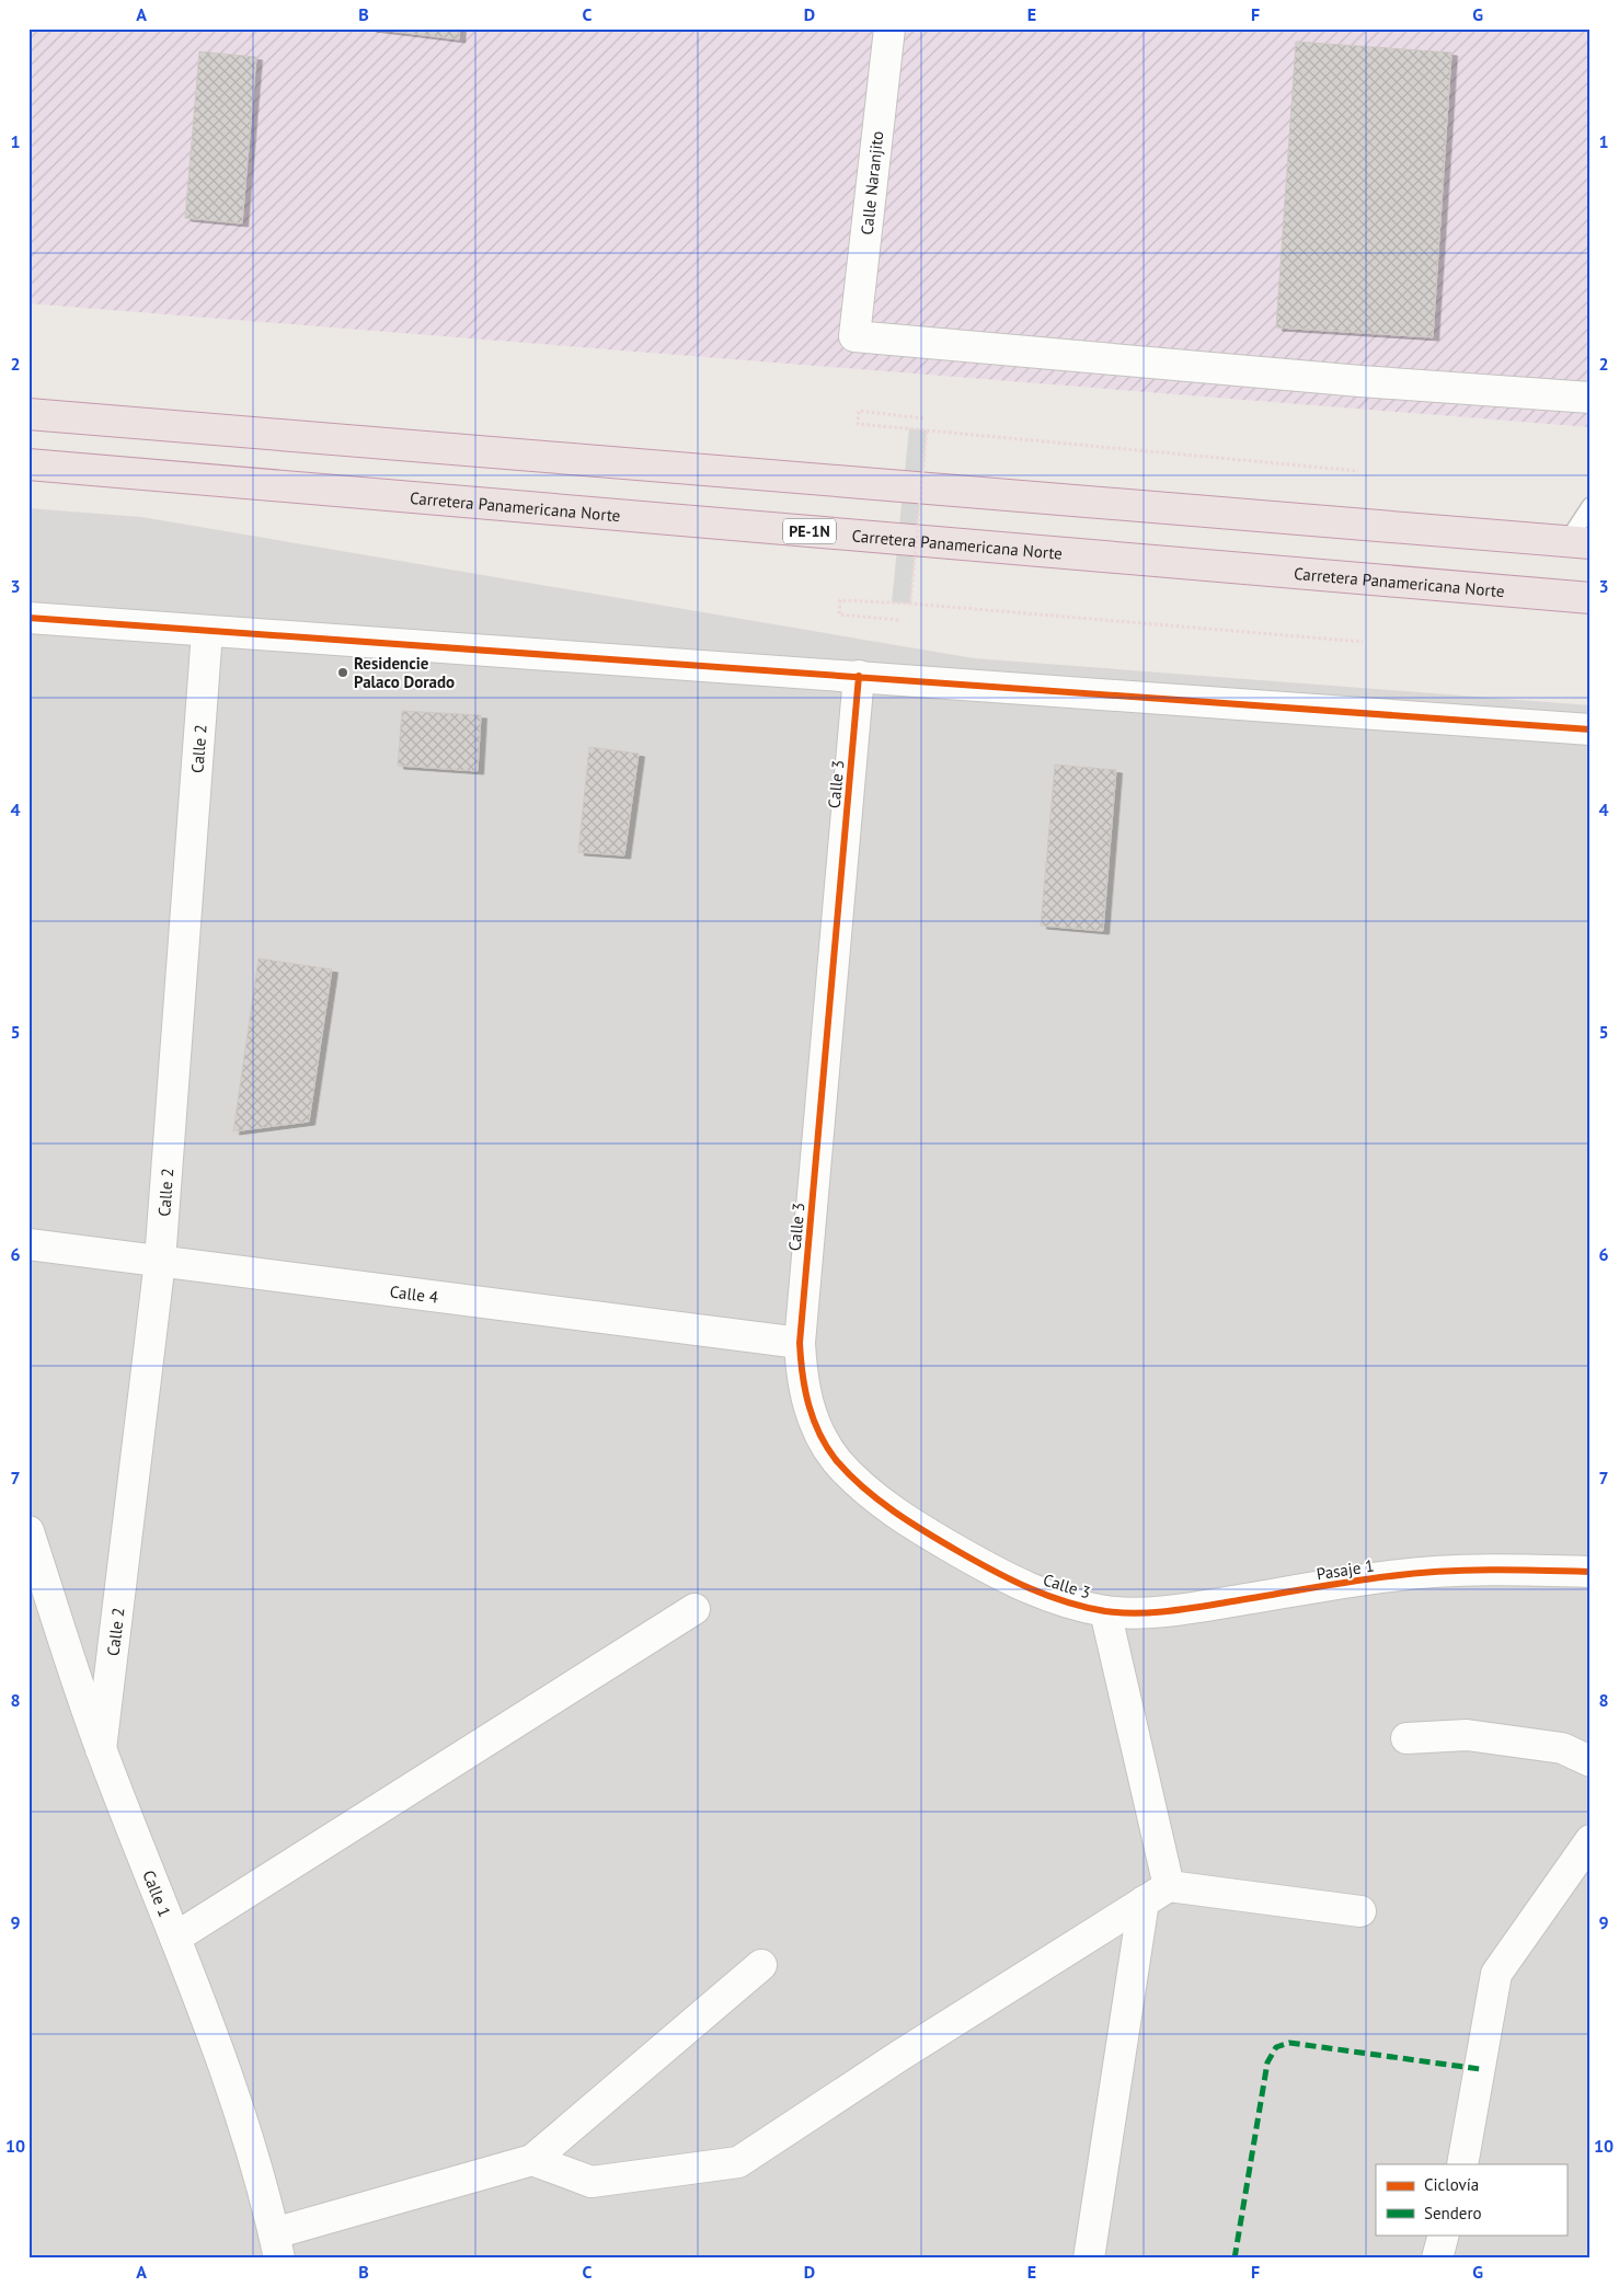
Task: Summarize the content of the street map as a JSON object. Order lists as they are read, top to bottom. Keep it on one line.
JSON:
{"streets":{"highway":["Carretera Panamericana Norte","PE-1N"],"street":["Calle Naranjito","Calle 2","Calle 3","Calle 4","Pasaje 1","Calle 1"]},"crossings":[["Calle 2","Calle 4"],["Calle 2","Calle 1"],["Calle 3","Calle 4"],["Calle 3","Pasaje 1"]],"places":["Residencie Palaco Dorado"],"legend":["Ciclovía","Sendero"],"grid":{"columns":["A","B","C","D","E","F","G"],"rows":["1","2","3","4","5","6","7","8","9","10"]}}
